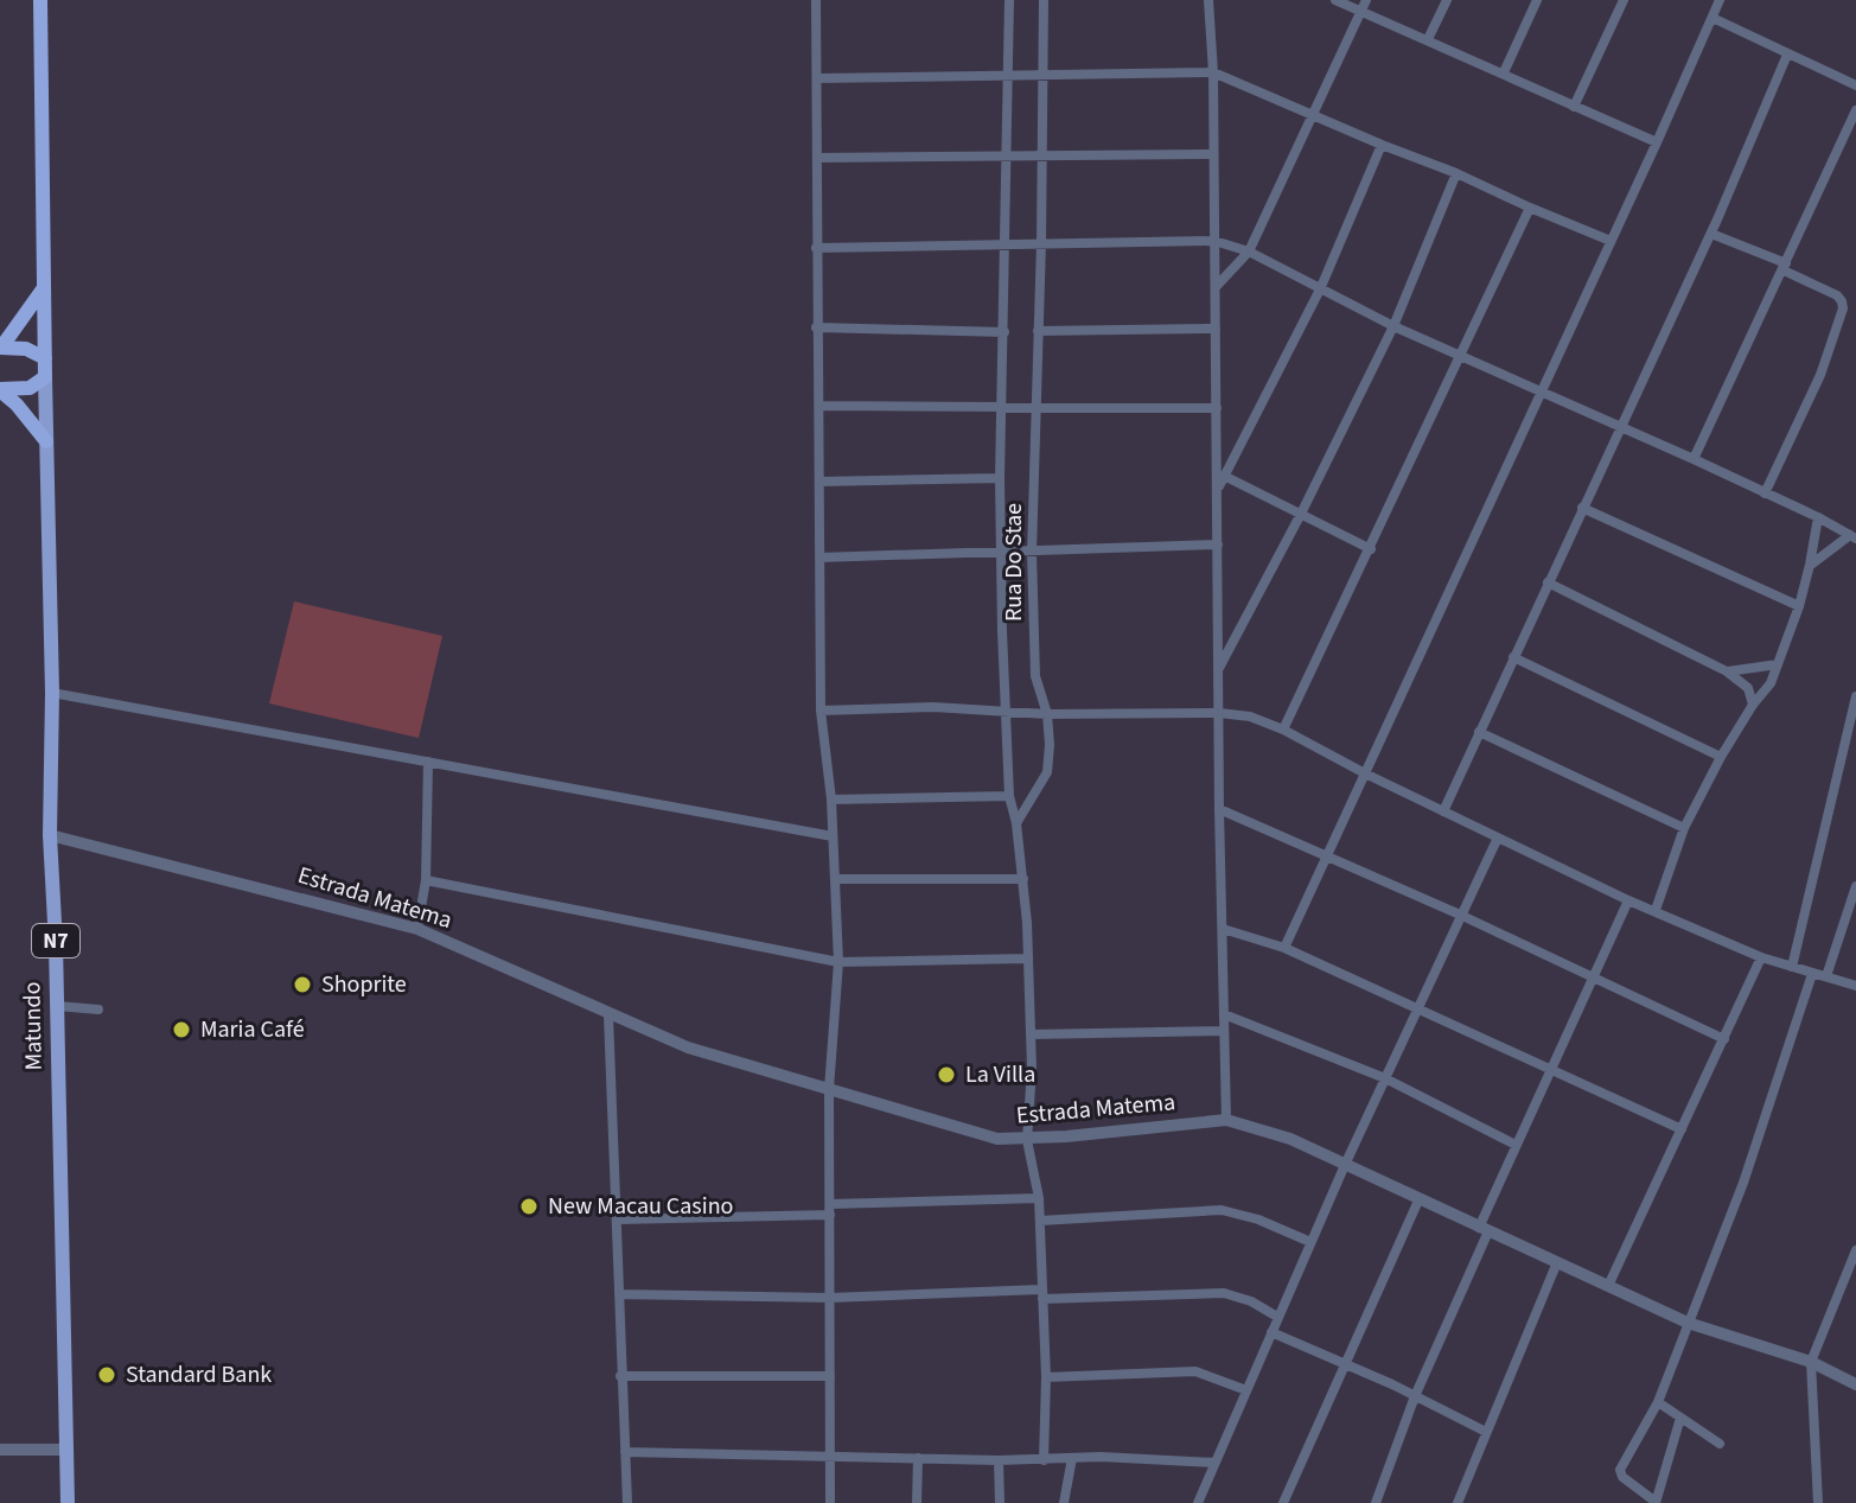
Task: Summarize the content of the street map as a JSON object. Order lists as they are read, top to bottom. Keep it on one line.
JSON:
{"streets":{"highway":["N7"],"main road":["Matundo"],"street":["Rua Do Stae","Estrada Matema"]},"crossings":[["Estrada Matema","Matundo"],["N7","Matundo"]],"places":["Shoprite","Maria Café","La Villa","New Macau Casino","Standard Bank"]}
